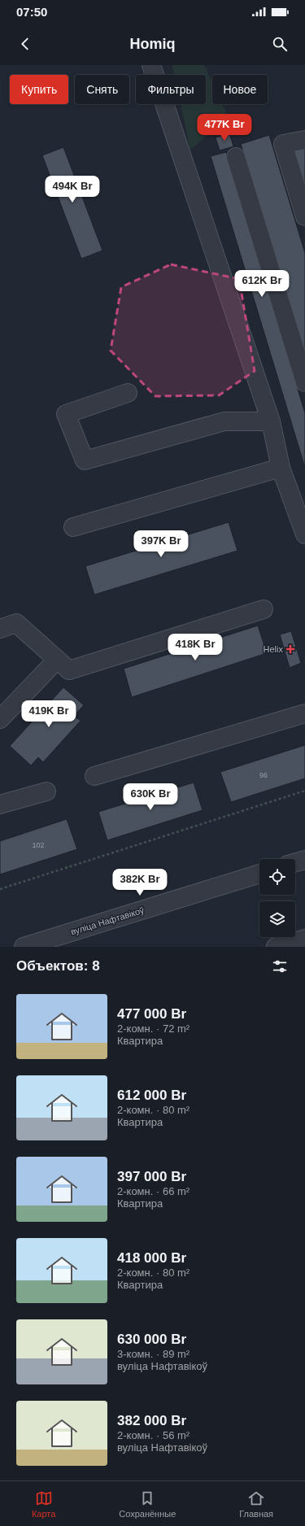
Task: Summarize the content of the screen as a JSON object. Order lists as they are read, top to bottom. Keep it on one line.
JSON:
{"streets":{"street":["вуліца Нафтавікоў"]},"places":{"health":["Helix"]},"house_numbers":["96","102"],"page":{"status":"07:50","header":"Homiq","chip":["Купить","Снять","Фильтры","Новое"],"price":["477K Br","494K Br","612K Br","397K Br","418K Br","419K Br","630K Br","382K Br"],"heading":"Объектов: 8","list":[{"name":"477 000 Br","note":"2-комн. · 72 m² · Квартира"},{"name":"612 000 Br","note":"2-комн. · 80 m² · Квартира"},{"name":"397 000 Br","note":"2-комн. · 66 m² · Квартира"},{"name":"418 000 Br","note":"2-комн. · 80 m² · Квартира"},{"name":"630 000 Br","note":"3-комн. · 89 m² · вуліца Нафтавікоў"},{"name":"382 000 Br","note":"2-комн. · 56 m² · вуліца Нафтавікоў"}],"tabs":["Карта","Сохранённые","Главная"]}}
